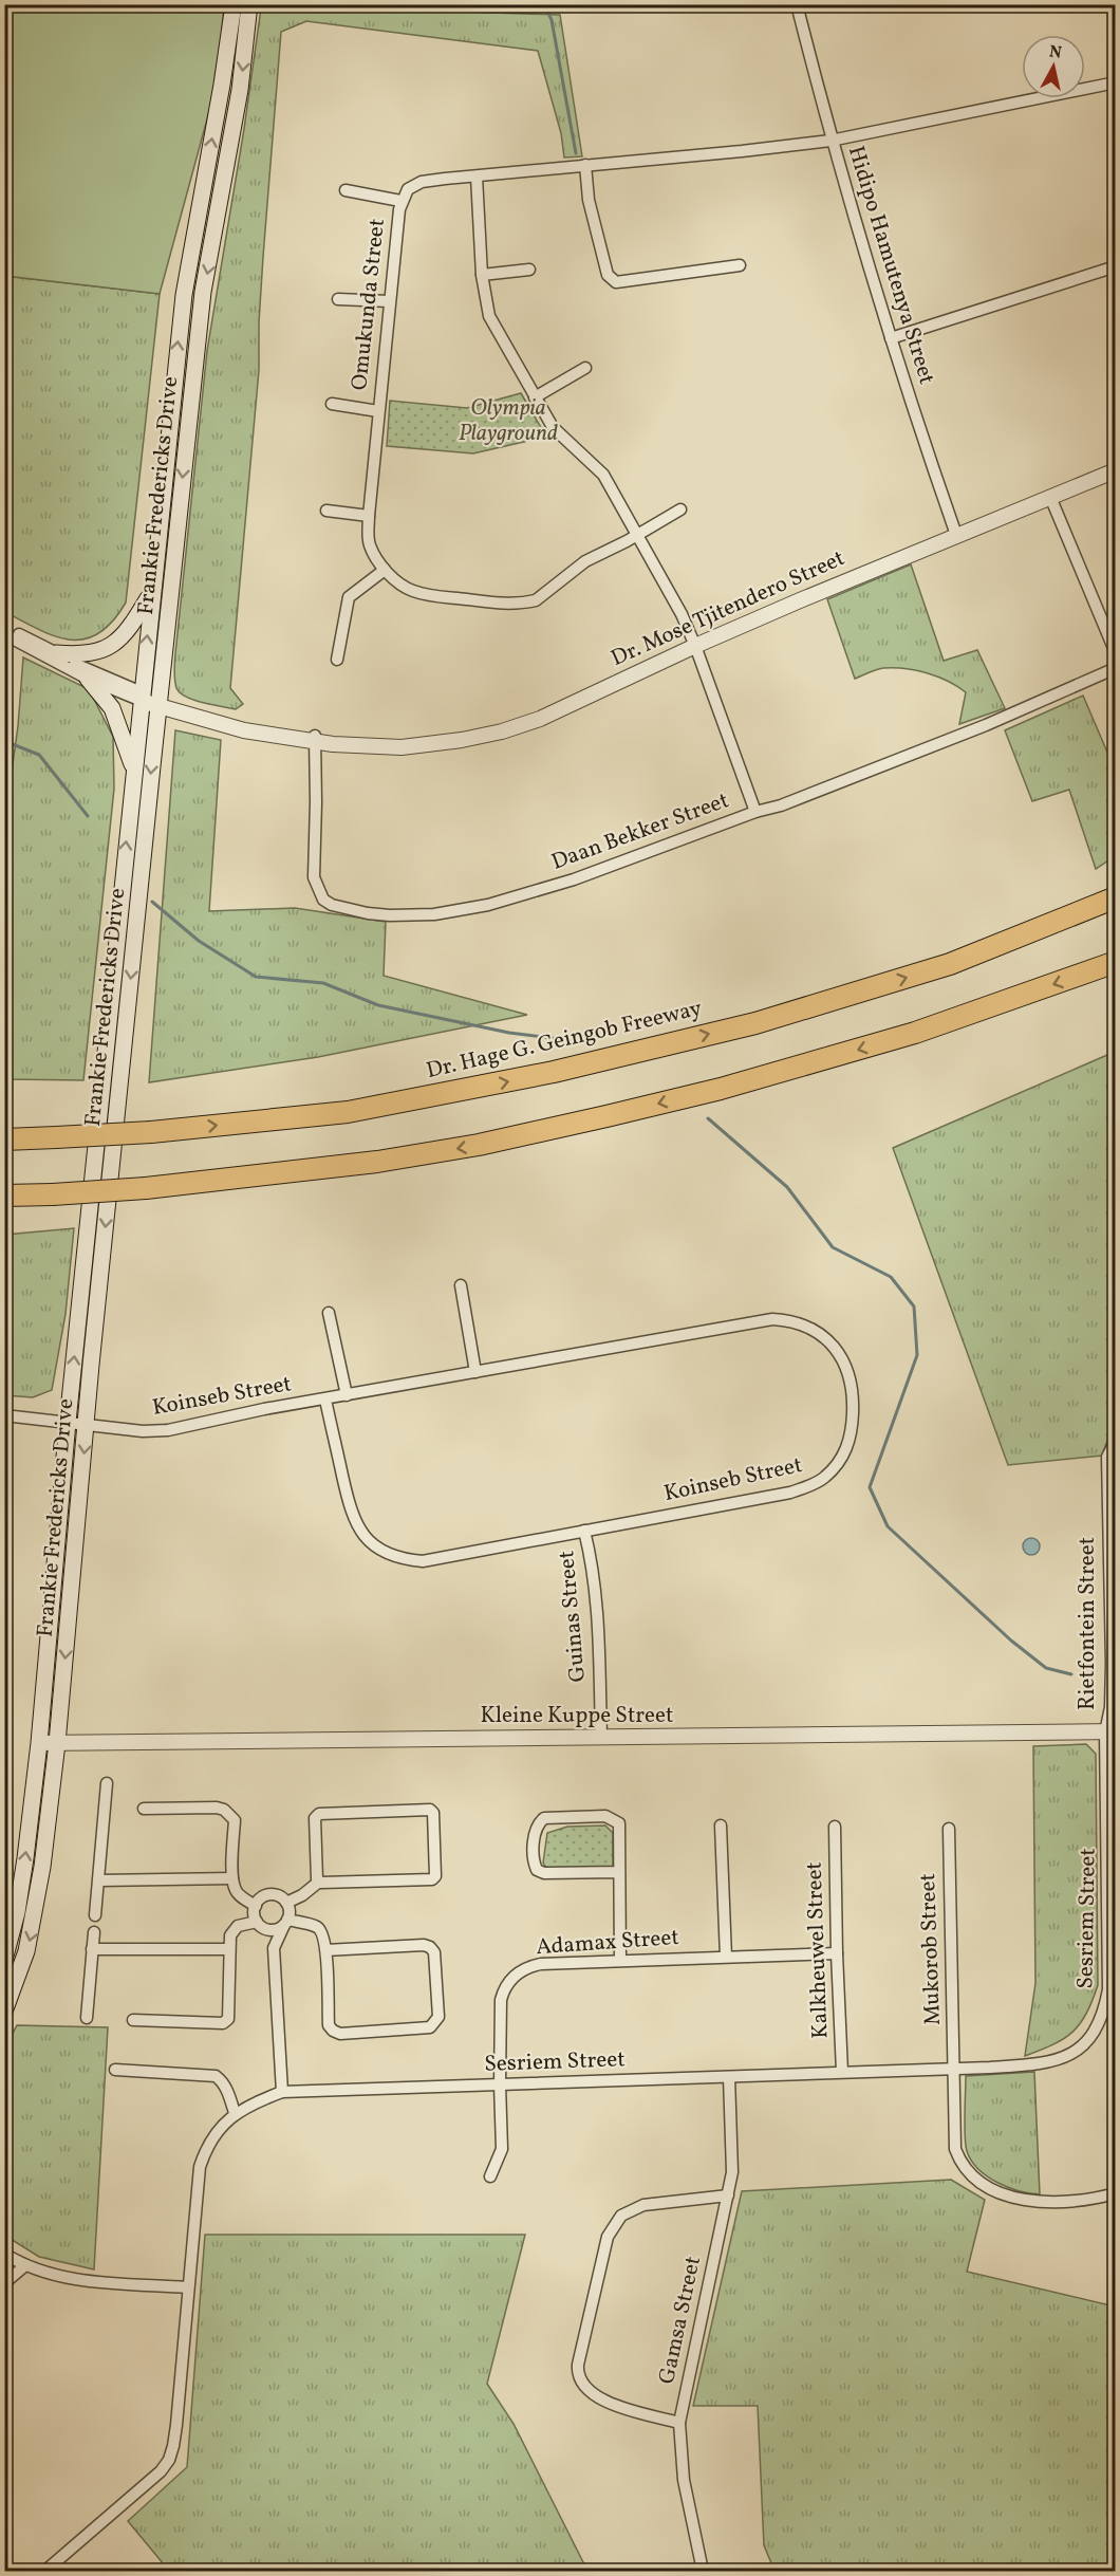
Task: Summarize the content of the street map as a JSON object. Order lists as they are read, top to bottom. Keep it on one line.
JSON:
{"streets":{"highway":["Dr. Hage G. Geingob Freeway"],"main road":["Frankie Fredericks Drive"],"street":["Hidipo Hamutenya Street","Omukunda Street","Dr. Mose Tjitendero Street","Daan Bekker Street","Koinseb Street","Guinas Street","Rietfontein Street","Kleine Kuppe Street","Sesriem Street","Adamax Street","Mukorob Street","Kalkheuwel Street","Gamsa Street"]},"crossings":[["Hidipo Hamutenya Street","Omukunda Street"],["Hidipo Hamutenya Street","Dr. Mose Tjitendero Street"],["Frankie Fredericks Drive","Dr. Mose Tjitendero Street"],["Frankie Fredericks Drive","Koinseb Street"],["Frankie Fredericks Drive","Kleine Kuppe Street"],["Dr. Mose Tjitendero Street","Daan Bekker Street"],["Koinseb Street","Guinas Street"],["Guinas Street","Kleine Kuppe Street"],["Rietfontein Street","Kleine Kuppe Street"],["Rietfontein Street","Sesriem Street"],["Kleine Kuppe Street","Sesriem Street"],["Sesriem Street","Adamax Street"],["Sesriem Street","Mukorob Street"],["Sesriem Street","Kalkheuwel Street"],["Sesriem Street","Gamsa Street"],["Adamax Street","Kalkheuwel Street"]],"parks":["Olympia Playground"],"north":"top"}
